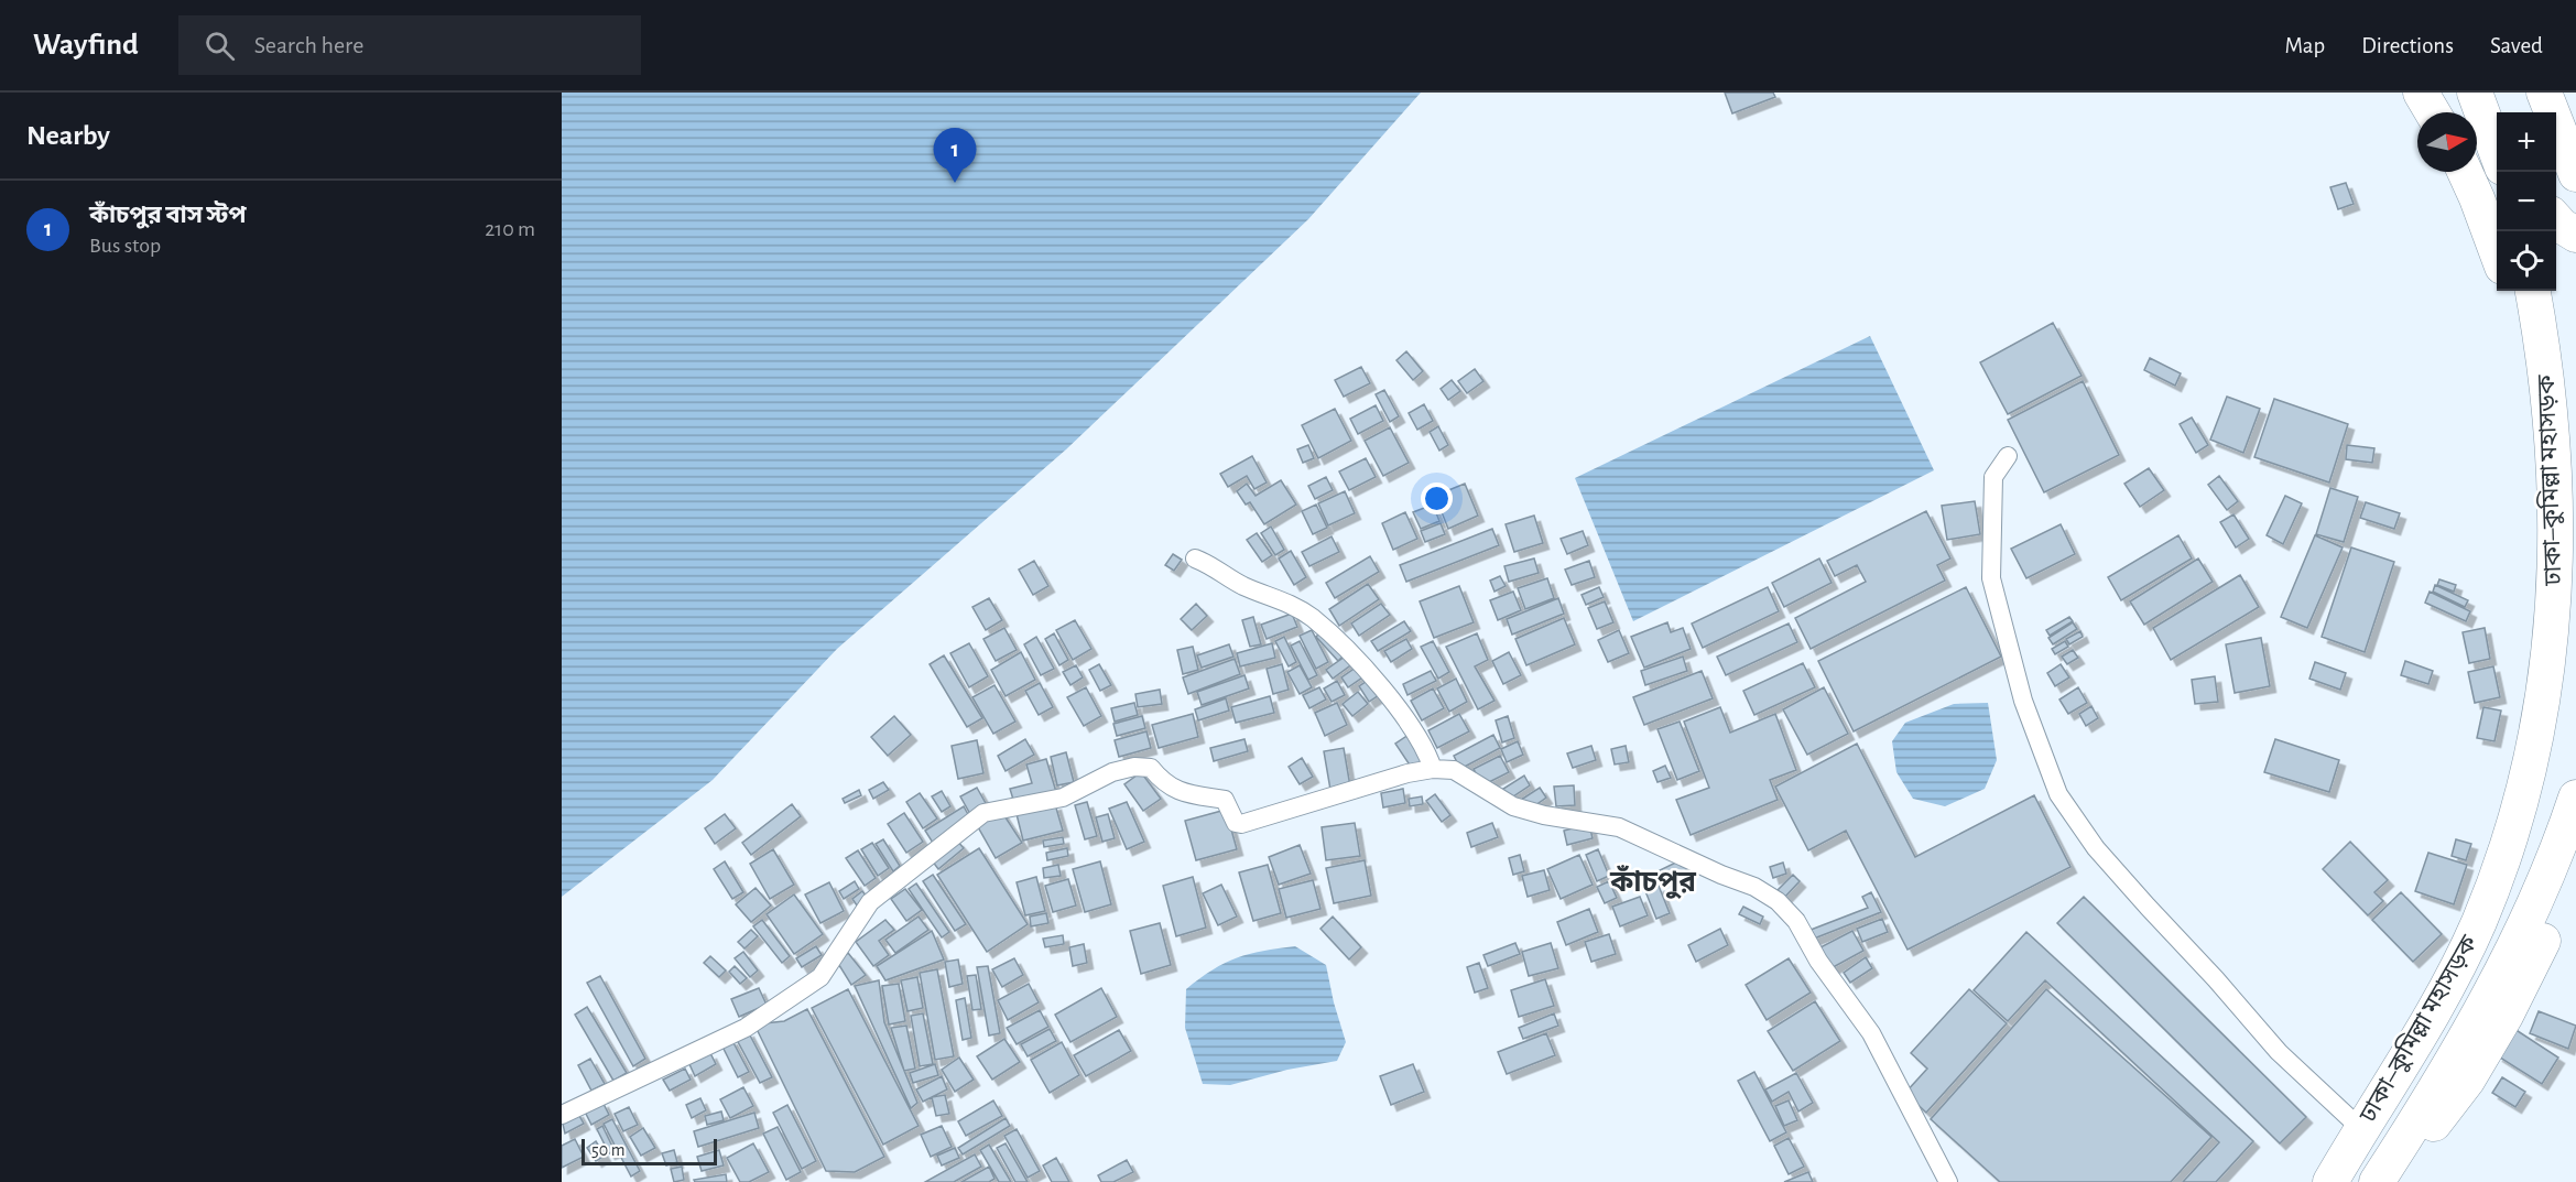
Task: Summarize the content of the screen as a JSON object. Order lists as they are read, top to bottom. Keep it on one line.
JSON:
{"streets":{"highway":["ঢাকা–কুমিল্লা মহাসড়ক"]},"districts":["কাঁচপুর"],"scale_bar":"50 m","north":"right","page":{"header":"Wayfind","search":"Search here","nav":["Map","Directions","Saved"],"heading":"Nearby","map_buttons":["+","−"],"pins":"1","list":[{"mark":"1","name":"কাঁচপুর বাস স্টপ","note":"Bus stop","value":"210 m"}],"scale":"50 m"}}
